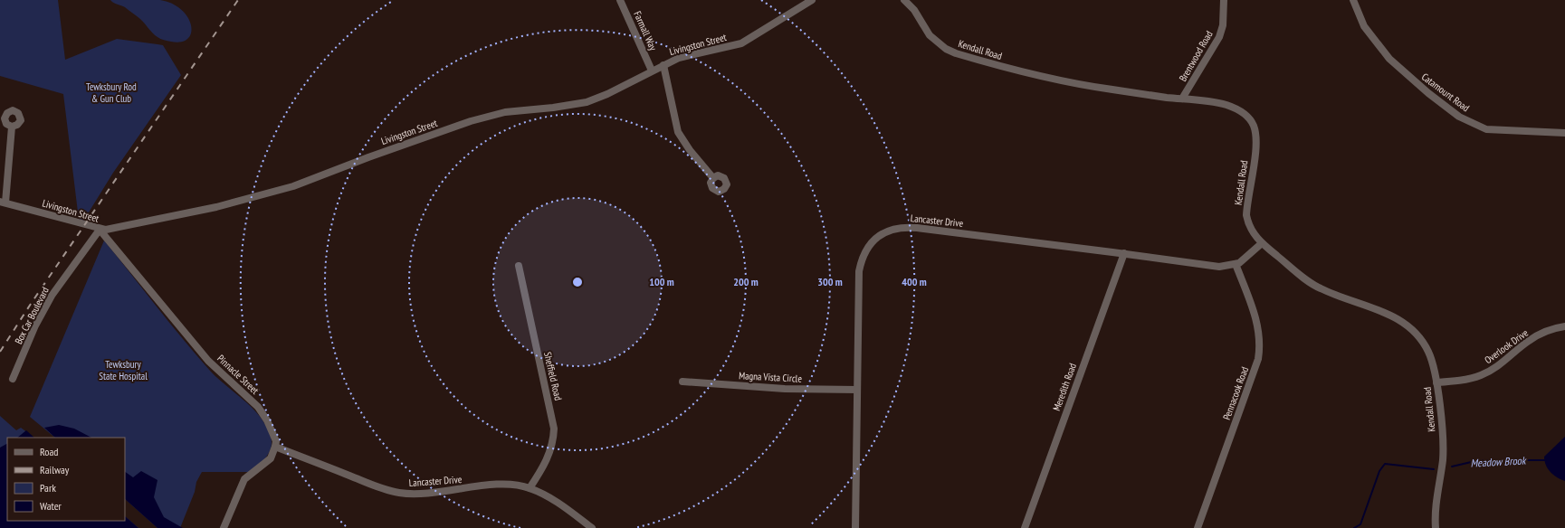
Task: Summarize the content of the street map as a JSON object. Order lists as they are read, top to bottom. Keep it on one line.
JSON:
{"streets":{"street":["Farmall Way","Livingston Street","Kendall Road","Brentwood Road","Catamount Road","Lancaster Drive","Box Car Boulevard","Overlook Drive","Pinnacle Street","Sheffield Road","Magna Vista Circle","Meredith Road","Pennacook Road"]},"crossings":[["Farmall Way","Livingston Street"],["Livingston Street","Box Car Boulevard"],["Livingston Street","Pinnacle Street"],["Kendall Road","Brentwood Road"],["Kendall Road","Lancaster Drive"],["Kendall Road","Overlook Drive"],["Lancaster Drive","Pinnacle Street"],["Lancaster Drive","Sheffield Road"],["Lancaster Drive","Magna Vista Circle"],["Lancaster Drive","Meredith Road"],["Lancaster Drive","Pennacook Road"],["Box Car Boulevard","Pinnacle Street"]],"water":["Meadow Brook"],"parks":["Tewksbury Rod & Gun Club","Tewksbury State Hospital"],"legend":["Road","Railway","Park","Water"],"rings":["100 m","200 m","300 m","400 m"]}
